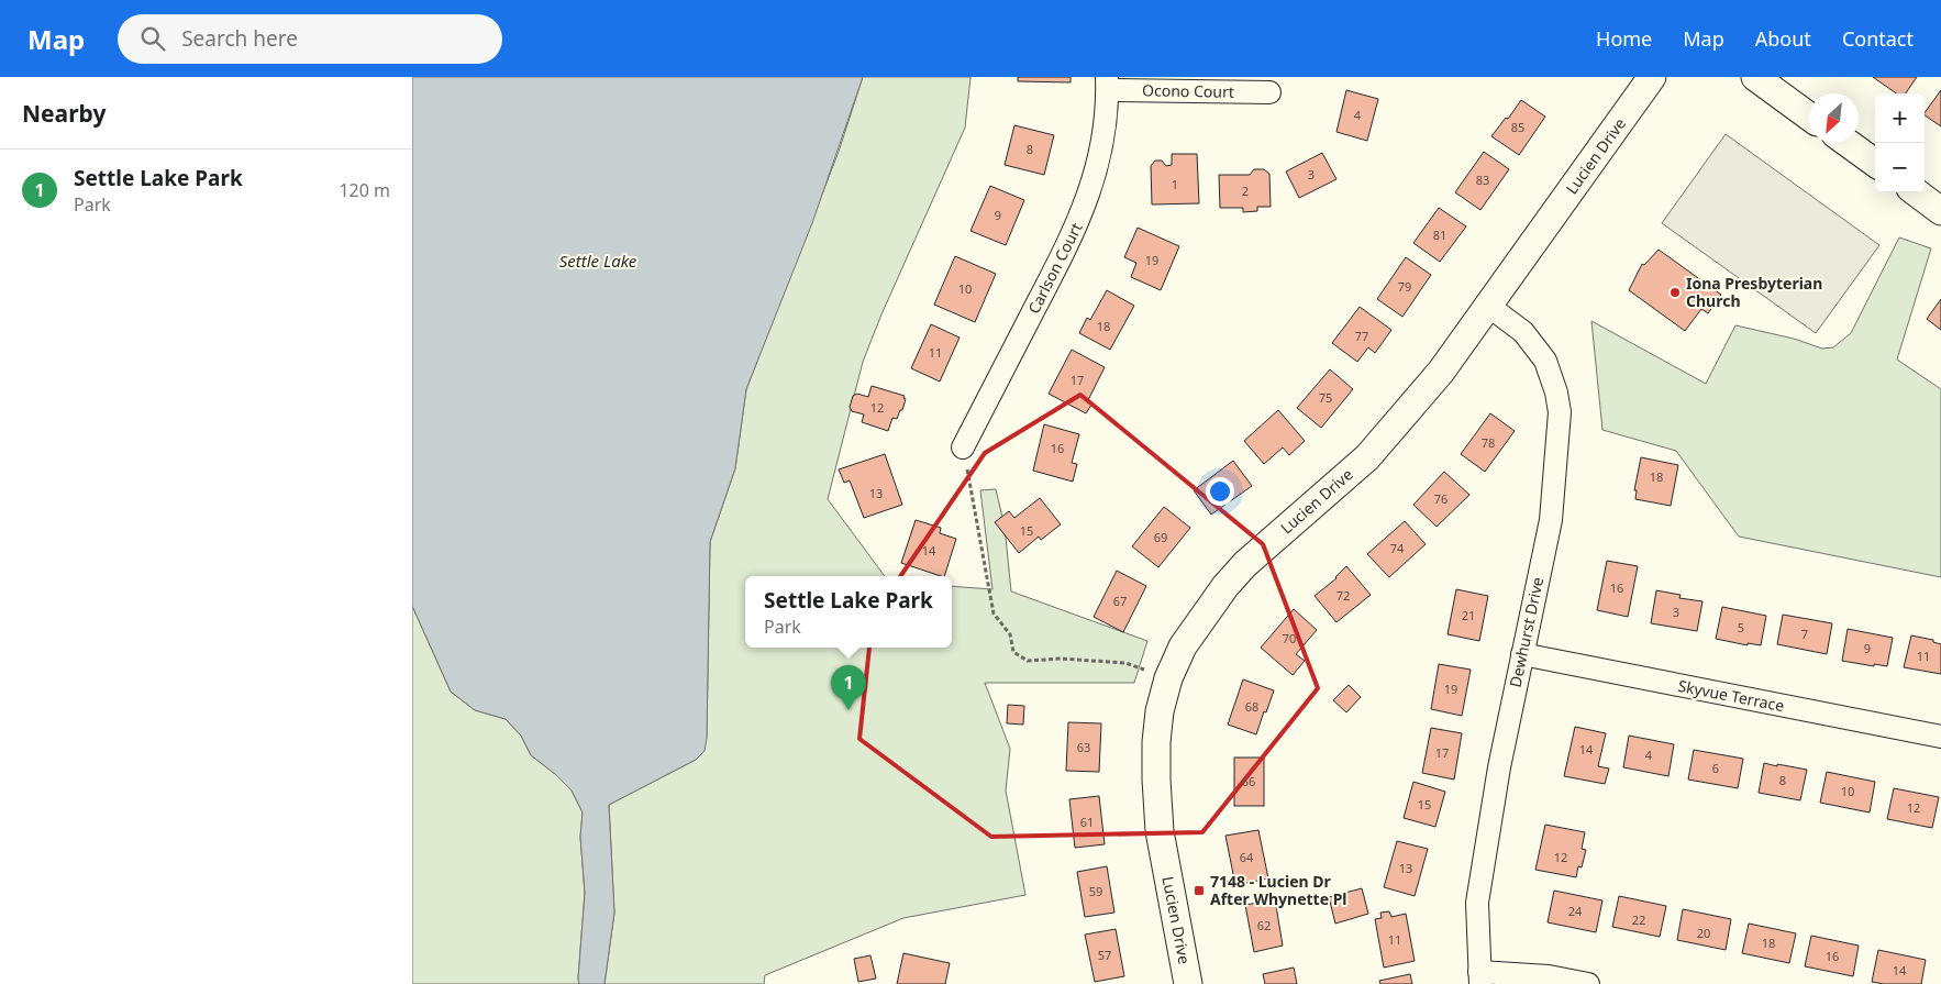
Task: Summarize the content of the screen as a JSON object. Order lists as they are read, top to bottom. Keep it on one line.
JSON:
{"streets":{"street":["Ocono Court","Lucien Drive","Carlson Court","Dewhurst Drive","Skyvue Terrace"]},"crossings":[["Ocono Court","Carlson Court"],["Lucien Drive","Dewhurst Drive"],["Dewhurst Drive","Skyvue Terrace"]],"water":["Settle Lake"],"places":{"other":["Iona Presbyterian Church"],"transit":["7148 - Lucien Dr After Whynette Pl"]},"house_numbers":["4","85","8","3","83","1","2","9","81","19","79","10","18","77","11","17","75","12","78","16","18","13","76","15","69","74","14","16","72","67","3","21","5","7","70","9","11","19","68","63","14","17","4","6","8","66","10","15","12","61","64","12","13","59","24","22","62","20","11","18","57","16","14"],"north":"bottom left","page":{"header":"Map","search":"Search here","nav":["Home","Map","About","Contact"],"heading":"Nearby","map_buttons":["+","−"],"list":[{"mark":"1","name":"Settle Lake Park","note":"Park","value":"120 m"}],"popup":["Settle Lake Park","Park"],"pins":"1"}}
